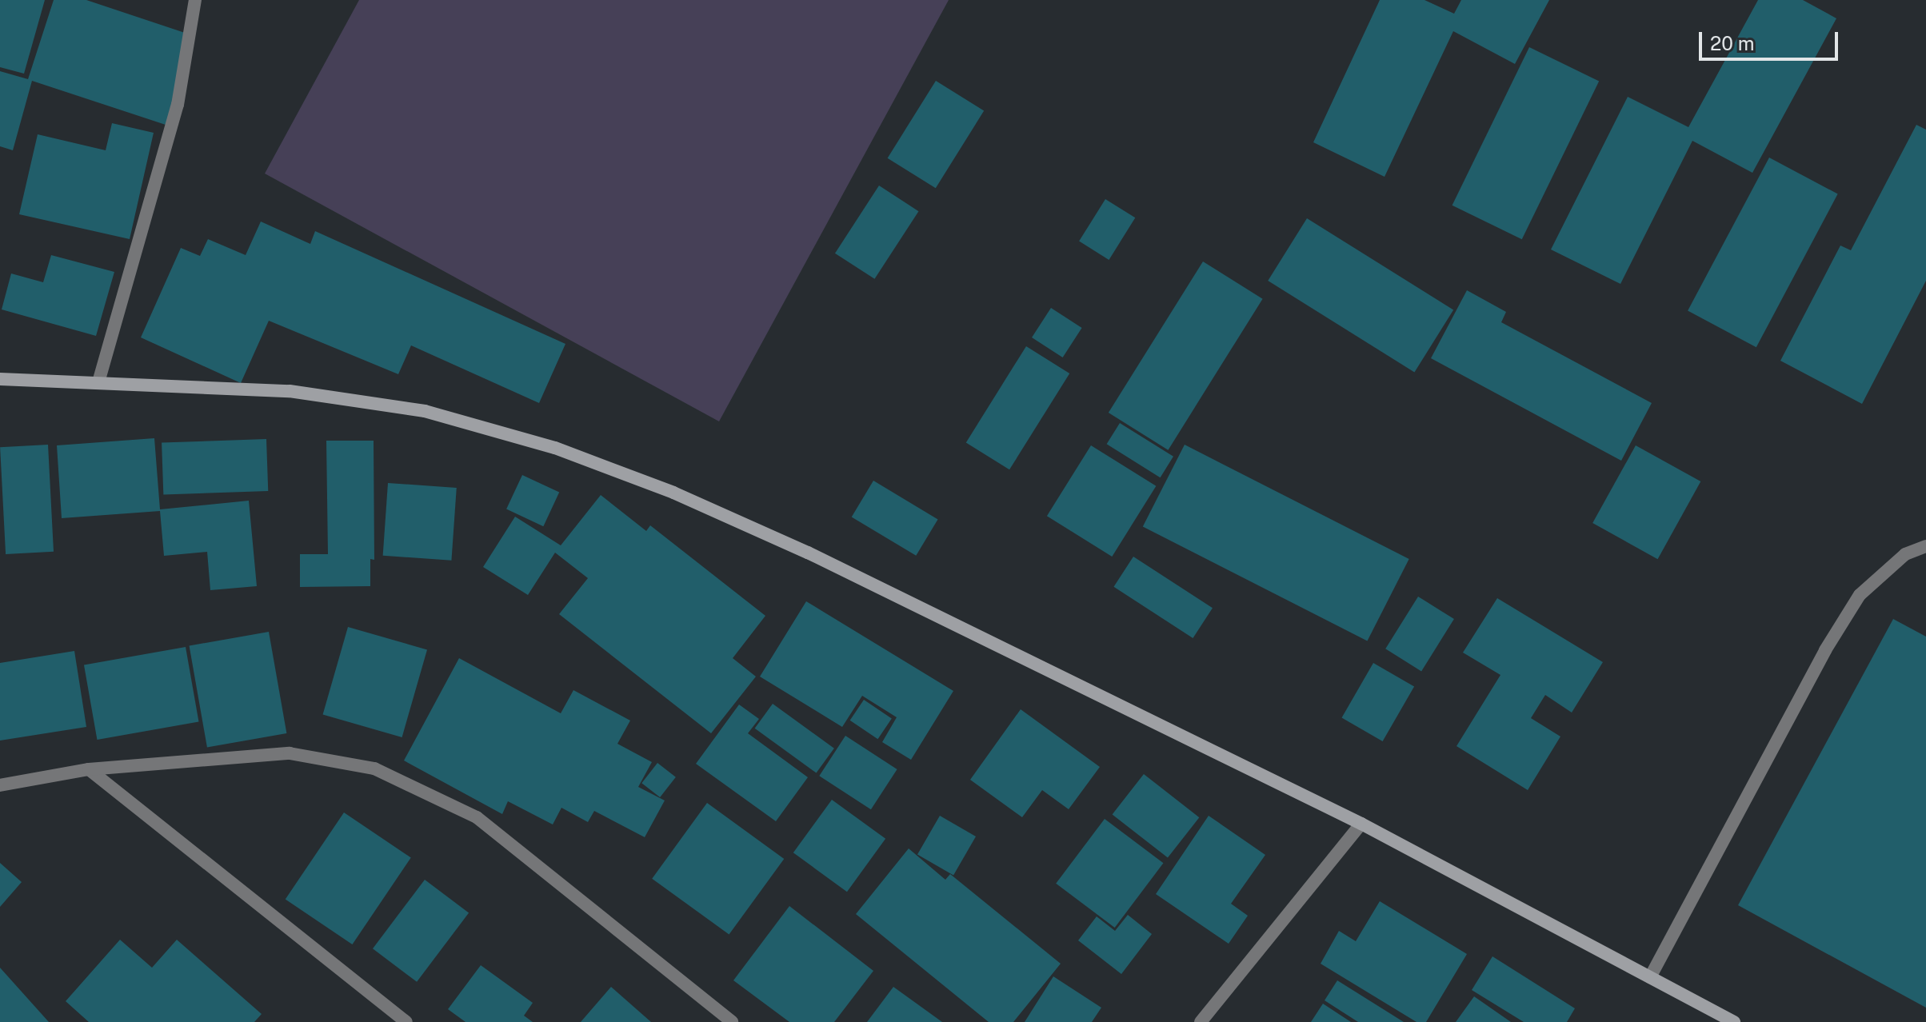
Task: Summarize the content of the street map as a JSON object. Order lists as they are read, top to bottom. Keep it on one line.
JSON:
{"scale_bar":"20 m"}
